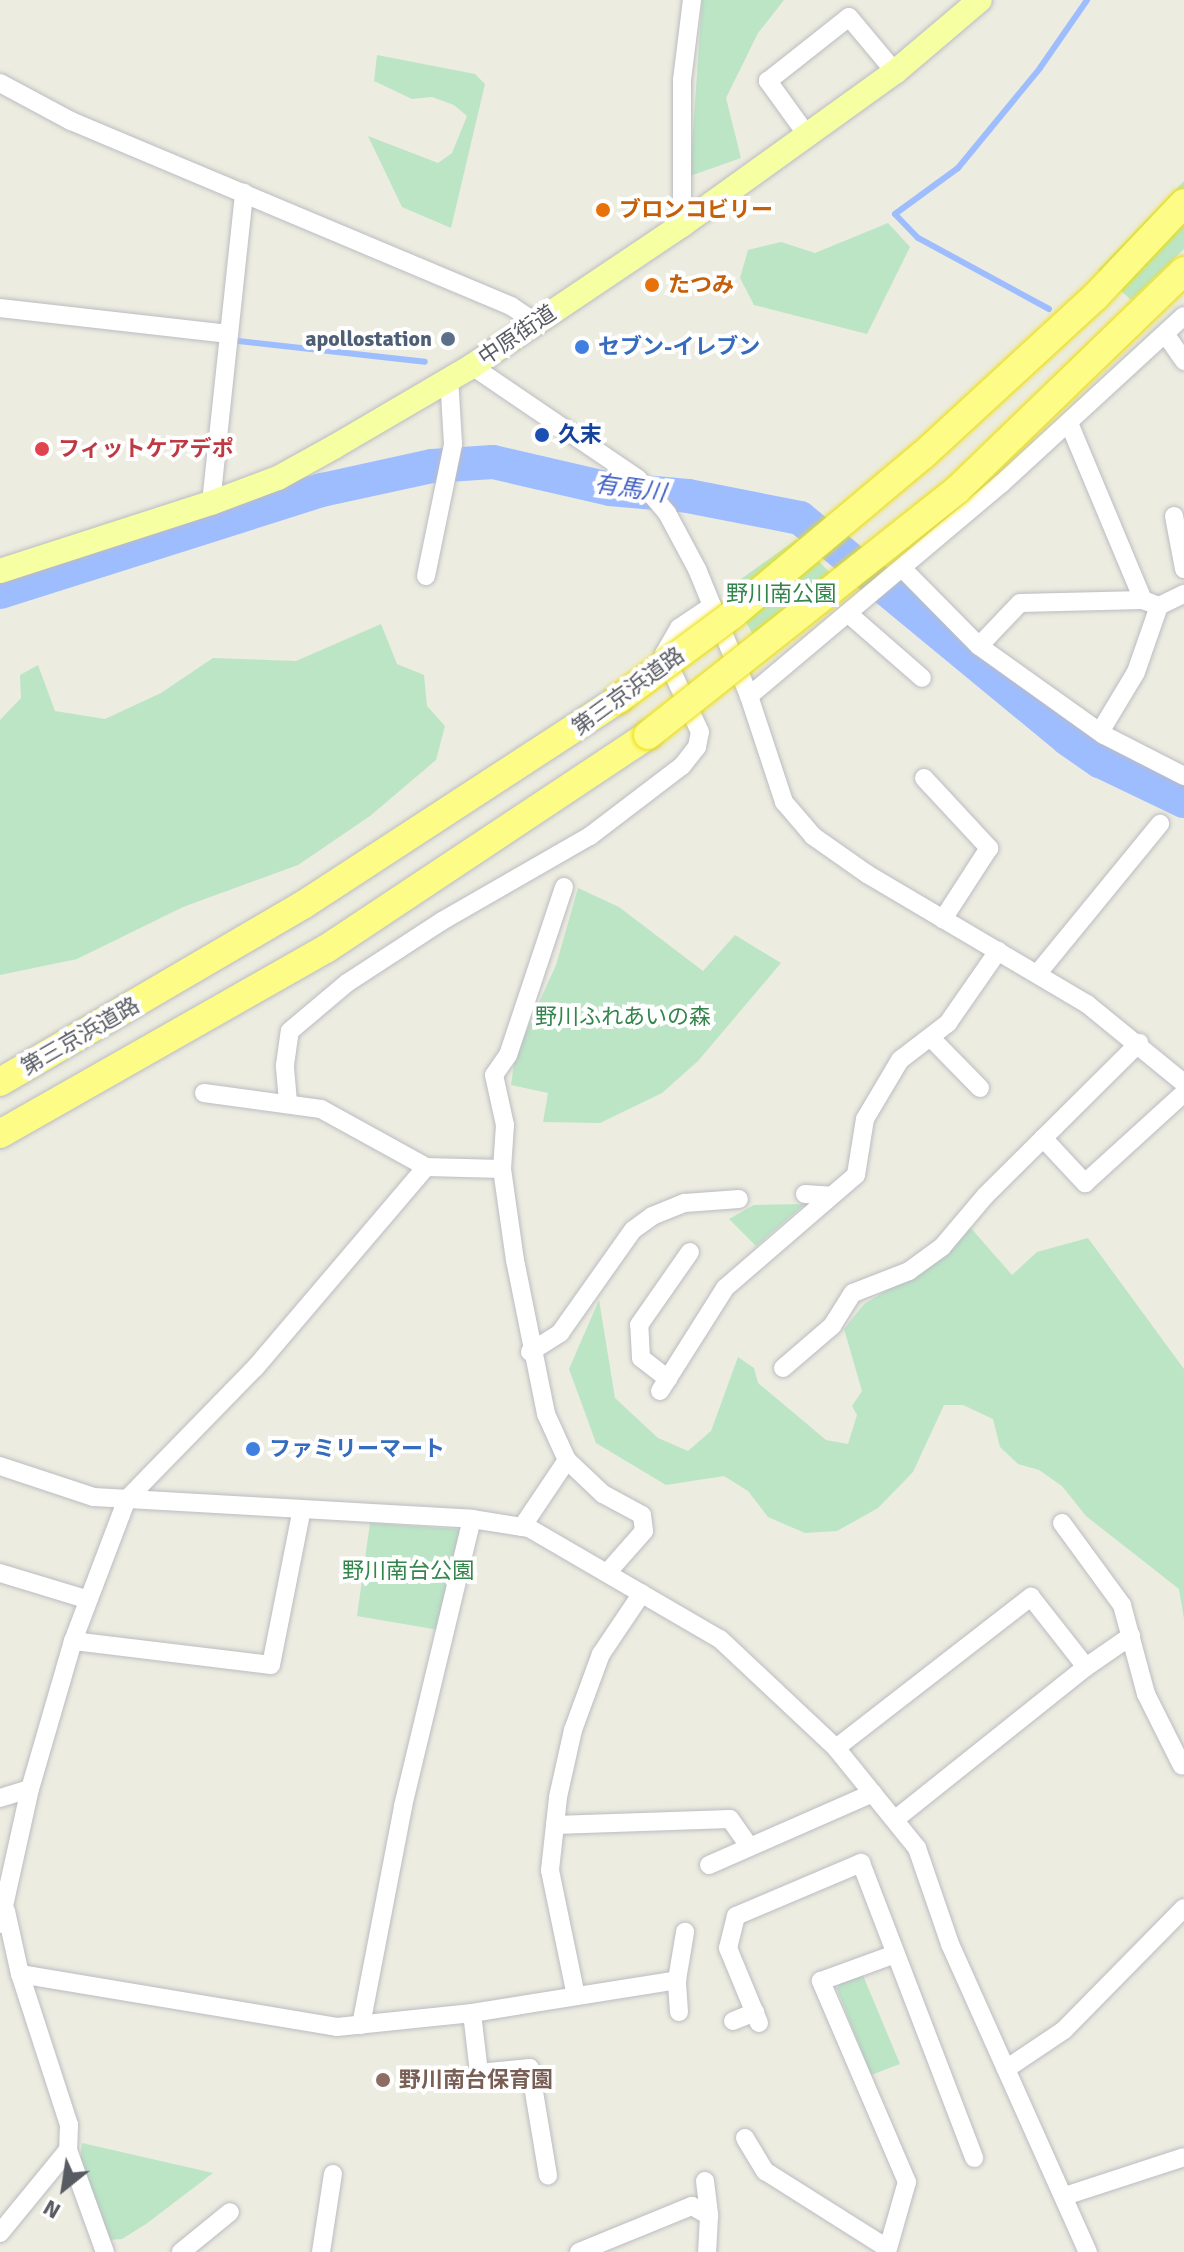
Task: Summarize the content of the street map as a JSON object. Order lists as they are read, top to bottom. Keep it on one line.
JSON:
{"streets":{"highway":["第三京浜道路"],"main road":["中原街道"]},"water":["有馬川"],"parks":["野川南公園","野川ふれあいの森","野川南台公園"],"places":["ブロンコビリー","たつみ","apollostation","セブン-イレブン","久末","フィットケアデポ","ファミリーマート","野川南台保育園"],"north":"bottom left"}
